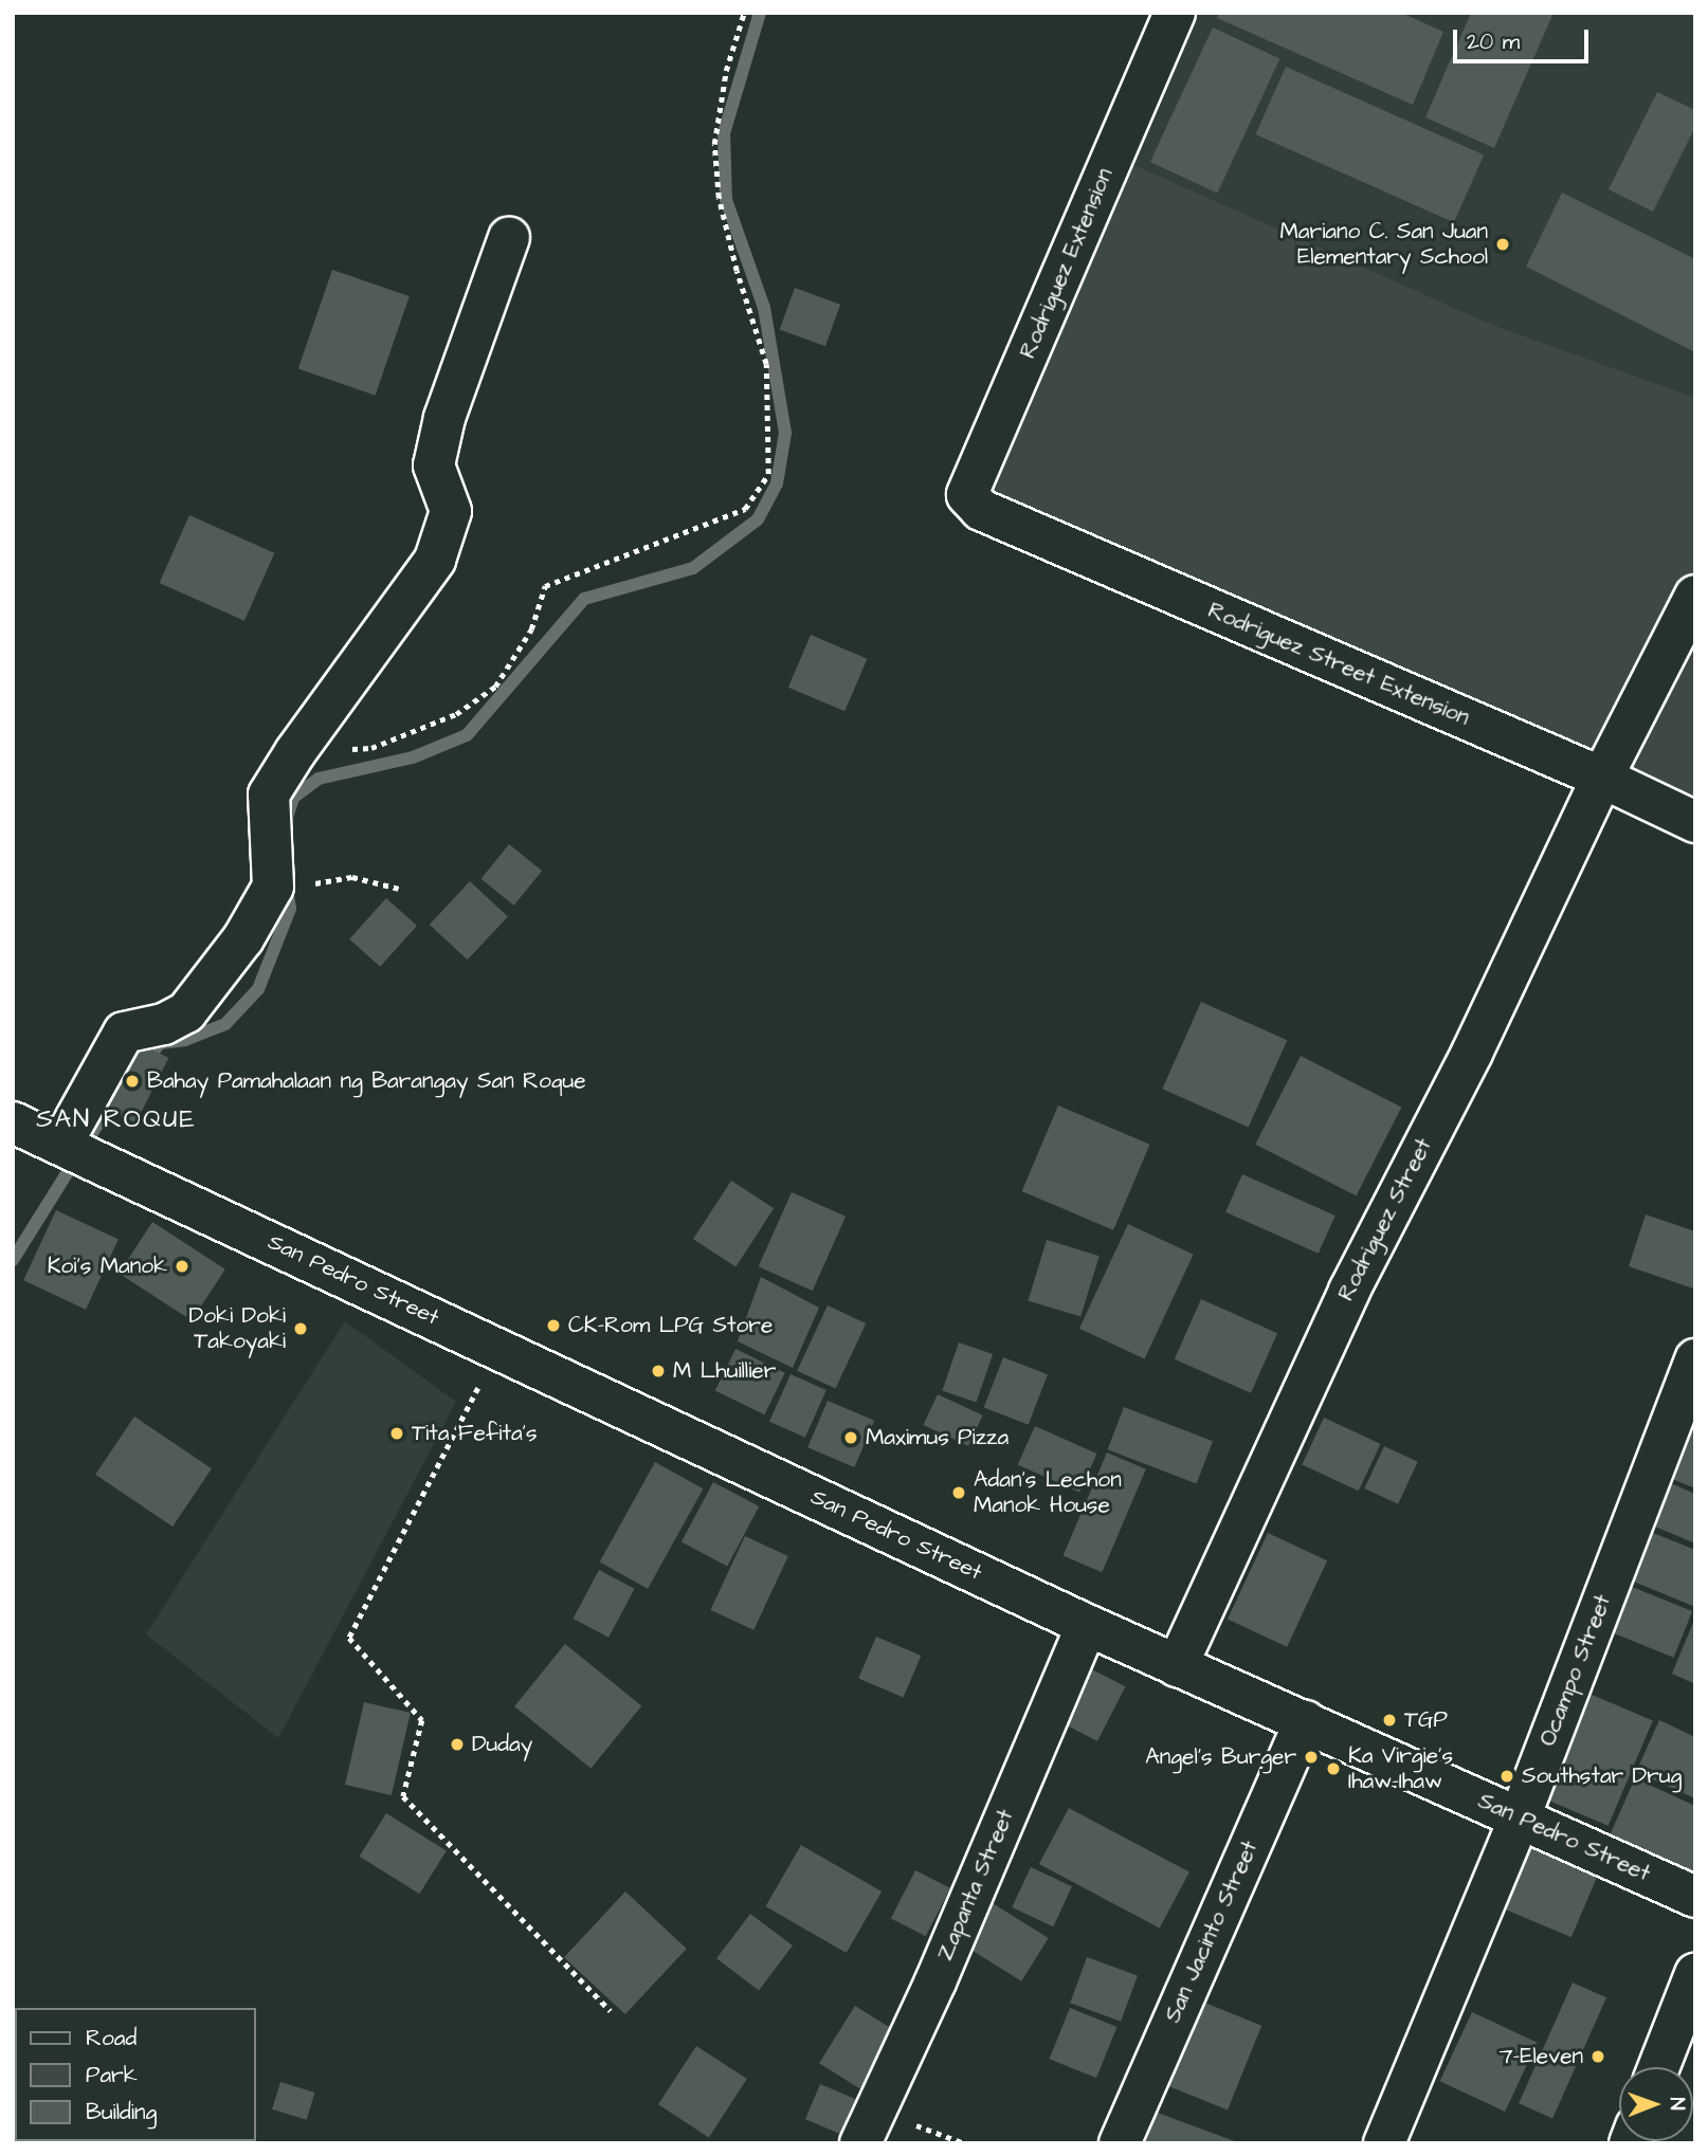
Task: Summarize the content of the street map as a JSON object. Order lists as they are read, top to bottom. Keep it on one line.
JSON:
{"streets":{"street":["Rodriguez Extension","Rodriguez Street Extension","Rodriguez Street","San Pedro Street","Ocampo Street","Zapanta Street","San Jacinto Street"]},"crossings":[["Rodriguez Extension","Rodriguez Street Extension"],["Rodriguez Street Extension","Rodriguez Street"],["Rodriguez Street","San Pedro Street"],["San Pedro Street","Ocampo Street"],["San Pedro Street","Zapanta Street"],["San Pedro Street","San Jacinto Street"]],"districts":["SAN ROQUE"],"places":["Mariano C. San Juan Elementary School","Bahay Pamahalaan ng Barangay San Roque","Koi’s Manok","CK-Rom LPG Store","Doki Doki Takoyaki","M Lhuillier","Tita Fefita’s","Maximus Pizza","Adan's Lechon Manok House","TGP","Duday","Angel's Burger","Ka Virgie’s Ihaw-Ihaw","Southstar Drug","7-Eleven"],"legend":["Road","Park","Building"],"scale_bar":"20 m","north":"right"}
